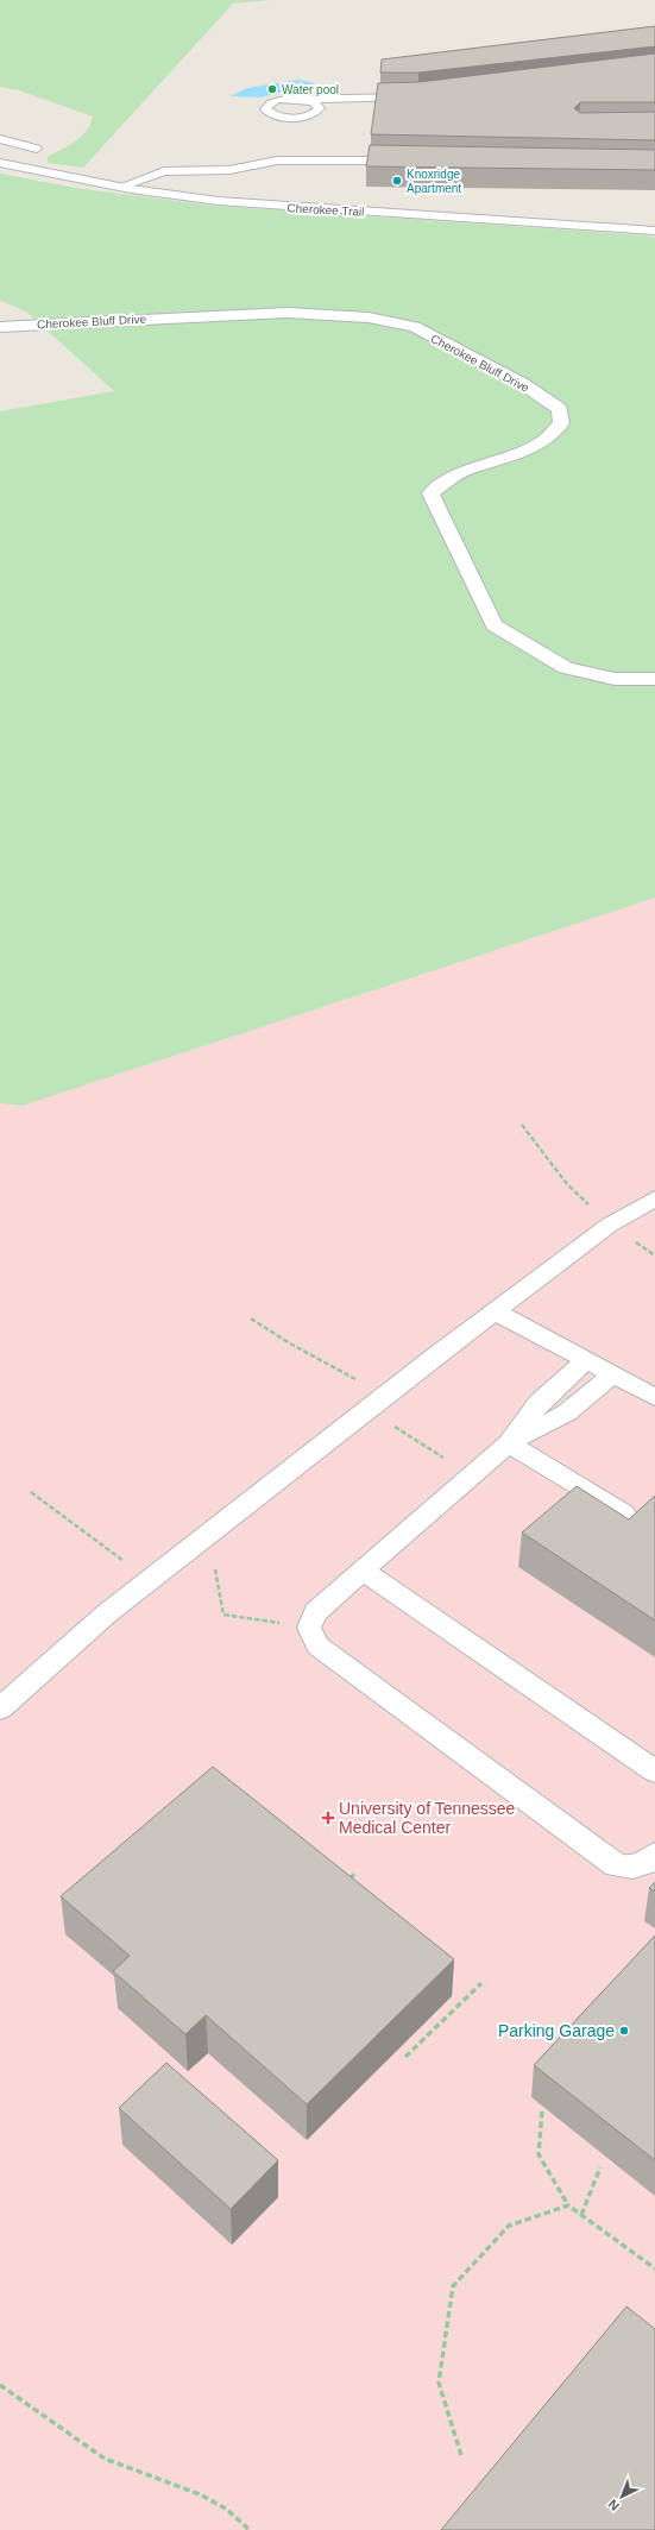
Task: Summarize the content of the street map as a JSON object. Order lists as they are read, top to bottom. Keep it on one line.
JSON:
{"streets":{"street":["Cherokee Trail","Cherokee Bluff Drive"]},"places":{"other":["Water pool","Knoxridge Apartment","Parking Garage"],"health":["University of Tennessee Medical Center"]},"north":"bottom left"}
